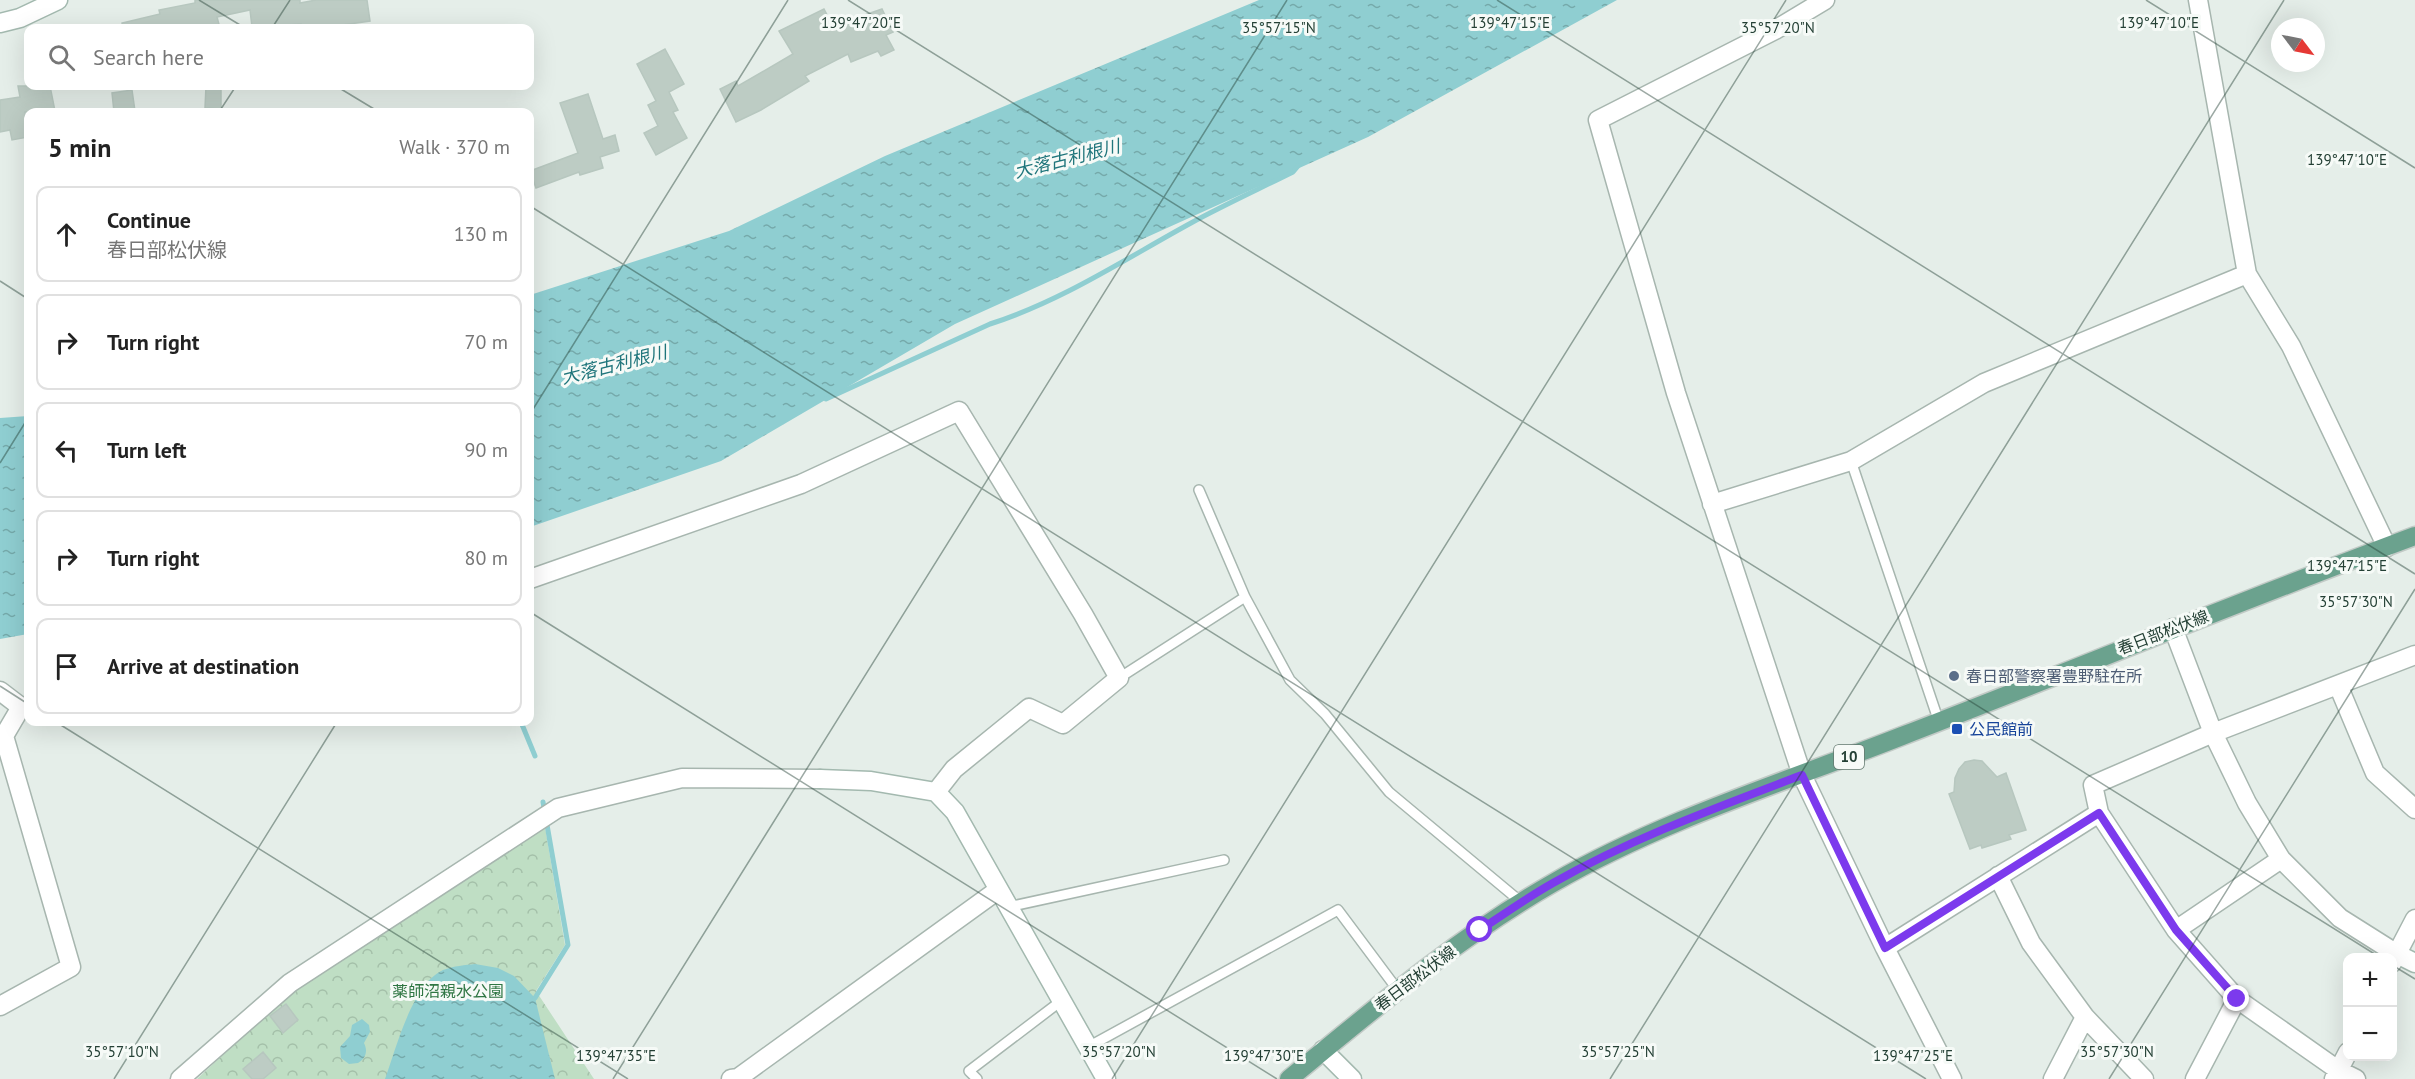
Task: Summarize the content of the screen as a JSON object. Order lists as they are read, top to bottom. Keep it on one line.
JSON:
{"streets":{"main road":["春日部松伏線","10"]},"water":["大落古利根川"],"parks":["薬師沼親水公園"],"places":{"other":["春日部警察署豊野駐在所"],"transit":["公民館前"]},"north":"bottom right","page":{"search":"Search here","heading":["5 min","Walk · 370 m"],"list":[["Continue","春日部松伏線","130 m"],["Turn right","70 m"],["Turn left","90 m"],["Turn right","80 m"],"Arrive at destination"],"map_buttons":["+","−"]},"coordinates":["139°47'20\"E","139°47'15\"E","139°47'10\"E","35°57'15\"N","35°57'20\"N","35°57'30\"N","35°57'10\"N","35°57'25\"N","139°47'35\"E","139°47'30\"E","139°47'25\"E"]}
